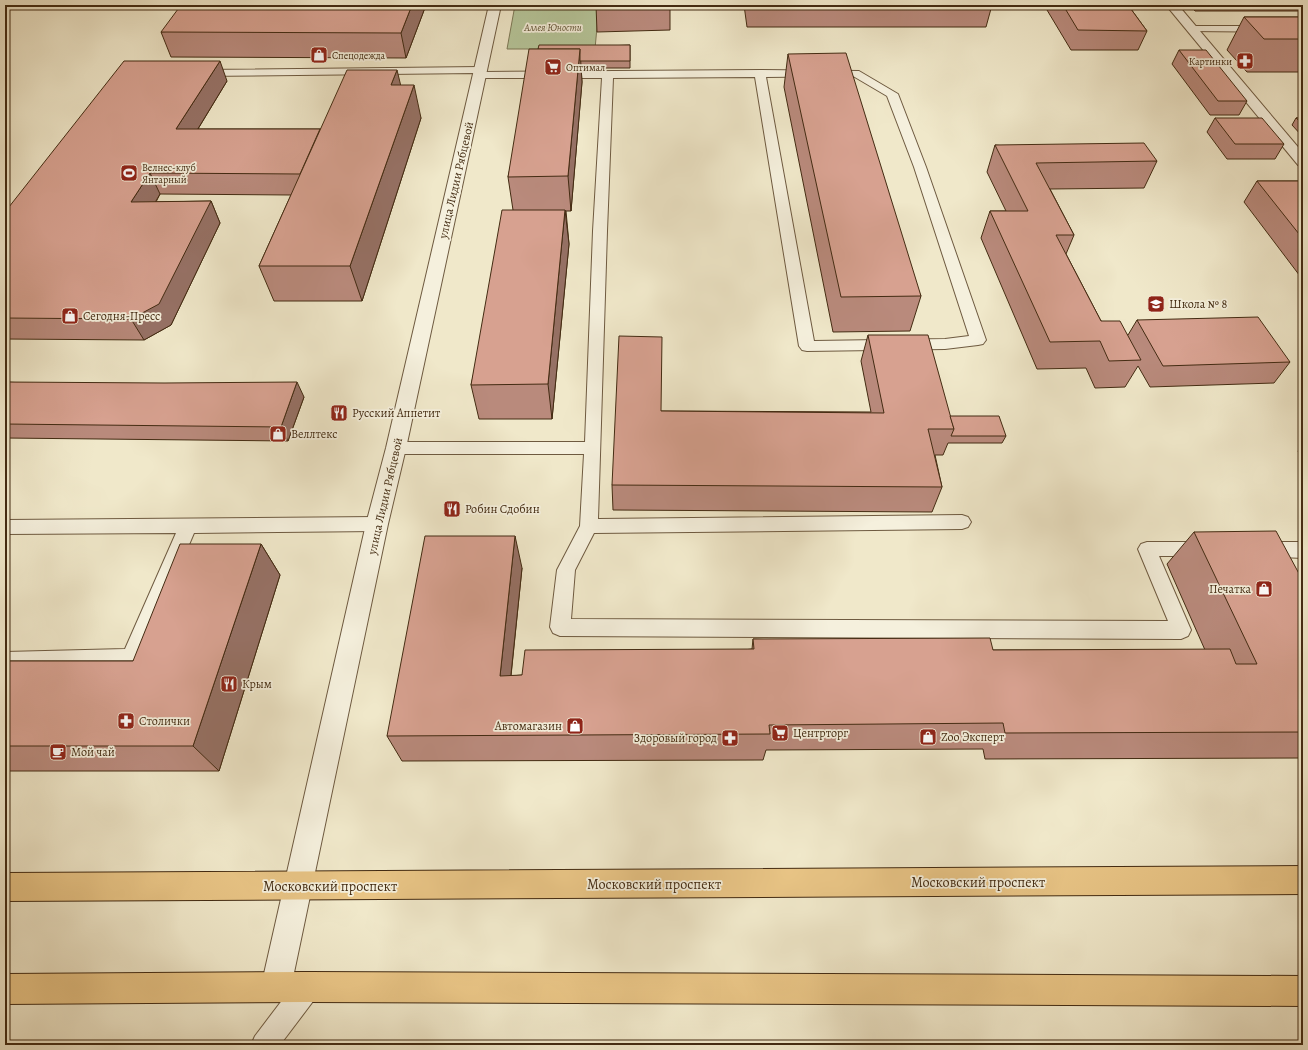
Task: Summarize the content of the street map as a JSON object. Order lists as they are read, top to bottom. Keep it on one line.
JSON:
{"streets":{"main road":["Московский проспект"],"street":["улица Лидии Рябцевой"]},"crossings":[["улица Лидии Рябцевой","Московский проспект"]],"parks":["Аллея Юности"],"places":{"shop":["Спецодежда","Сегодня-Пресс","Веллтекс","Печатка","Автомагазин","Zoo Эксперт"],"pharmacy":["Картинки","Столички","Здоровый город"],"supermarket":["Оптимал","Центрторг"],"sports":["Велнес-клуб Янтарный"],"school or university":["Школа № 8"],"restaurant":["Русский Аппетит","Робин Сдобин","Крым"],"cafe":["Мой чай"]}}
